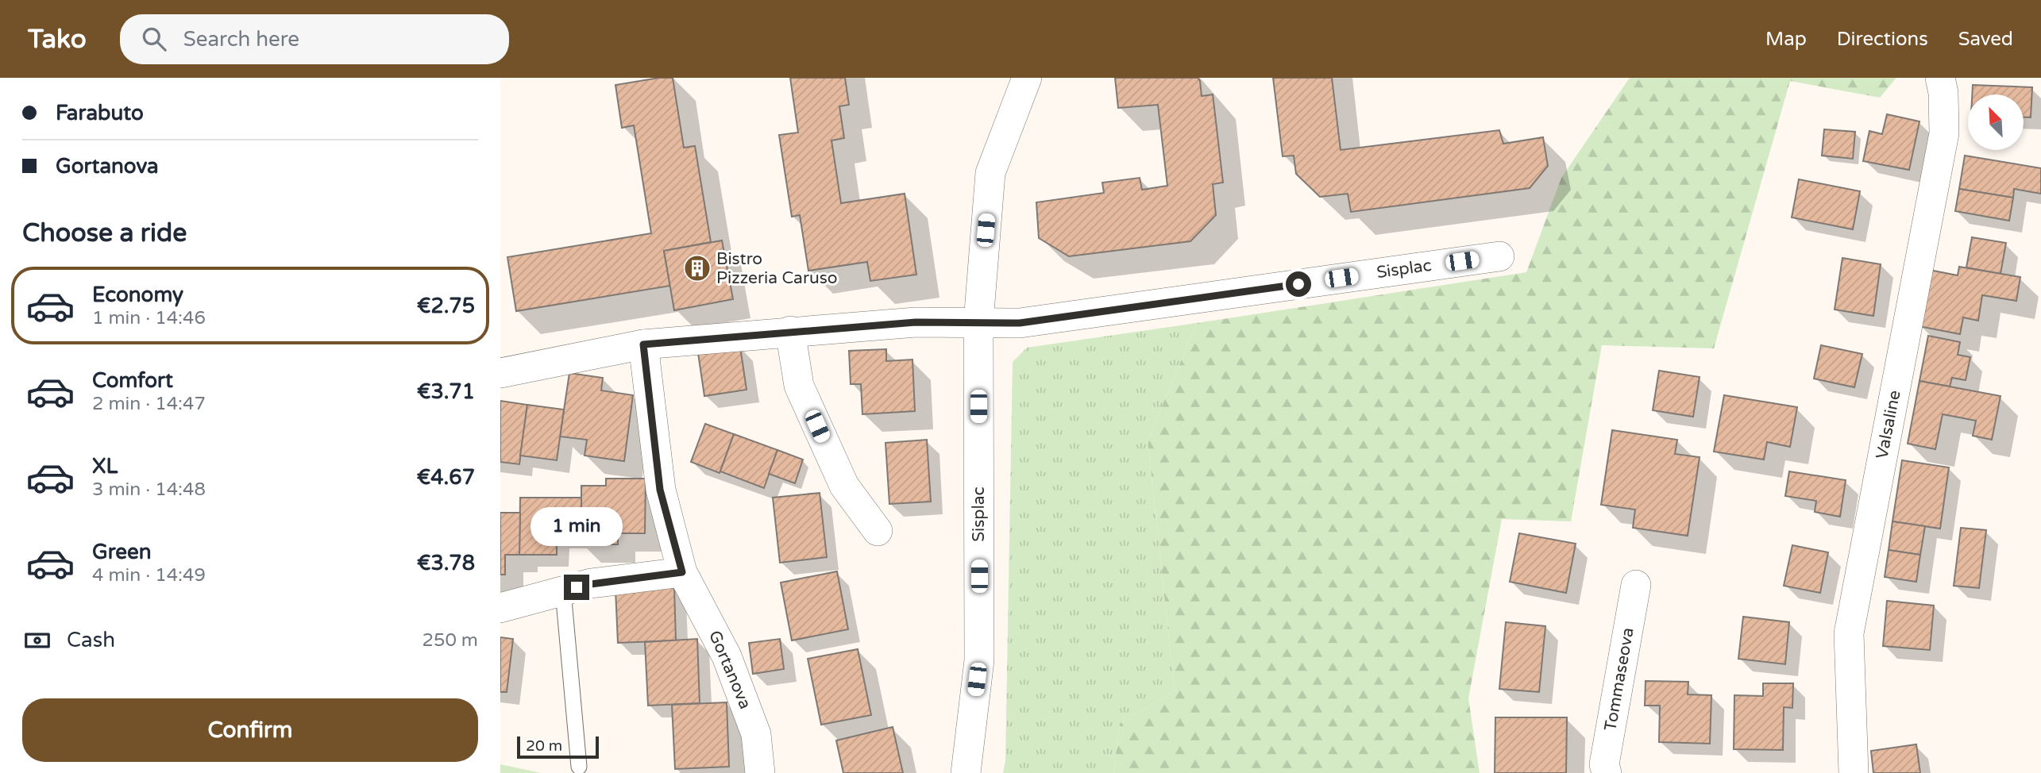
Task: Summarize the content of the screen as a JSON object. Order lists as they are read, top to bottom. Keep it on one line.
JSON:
{"streets":{"street":["Sisplac","Valsaline","Gortanova","Tommaseova"]},"places":{"building":["Bistro Pizzeria Caruso"]},"scale_bar":"20 m","north":"top left","page":{"header":"Tako","search":"Search here","nav":["Map","Directions","Saved"],"banner":["Farabuto","Gortanova"],"heading":"Choose a ride","list":[{"name":"Economy","note":"1 min · 14:46","value":"€2.75"},{"name":"Comfort","note":"2 min · 14:47","value":"€3.71"},{"name":"XL","note":"3 min · 14:48","value":"€4.67"},{"name":"Green","note":"4 min · 14:49","value":"€3.78"}],"bubble":"1 min","pay":["Cash","250 m"],"buttons":"Confirm","scale":"20 m"}}
